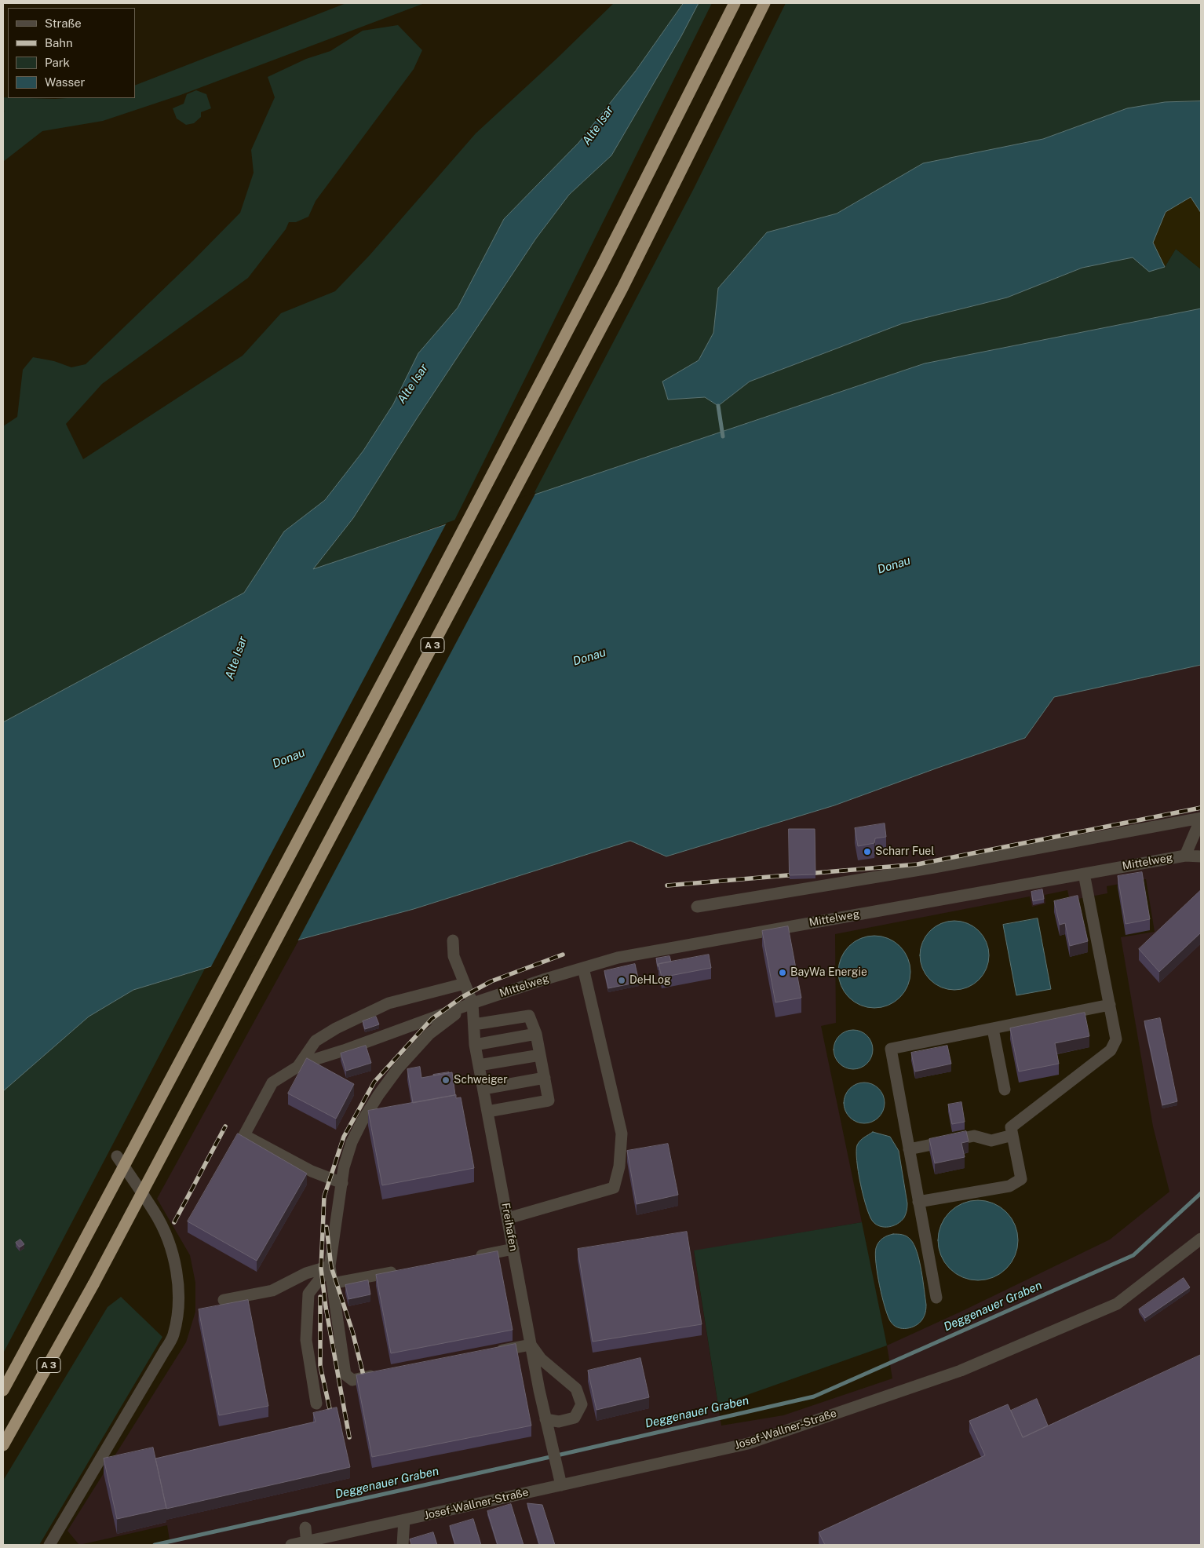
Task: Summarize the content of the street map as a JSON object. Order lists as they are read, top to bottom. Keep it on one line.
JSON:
{"streets":{"highway":["A 3"],"street":["Mittelweg","Freihafen","Josef-Wallner-Straße"]},"crossings":[["Mittelweg","Freihafen"],["Freihafen","Josef-Wallner-Straße"]],"water":["Alte Isar","Donau","Deggenauer Graben"],"places":["Scharr Fuel","BayWa Energie","DeHLog","Schweiger"],"legend":["Straße","Bahn","Park","Wasser"]}
